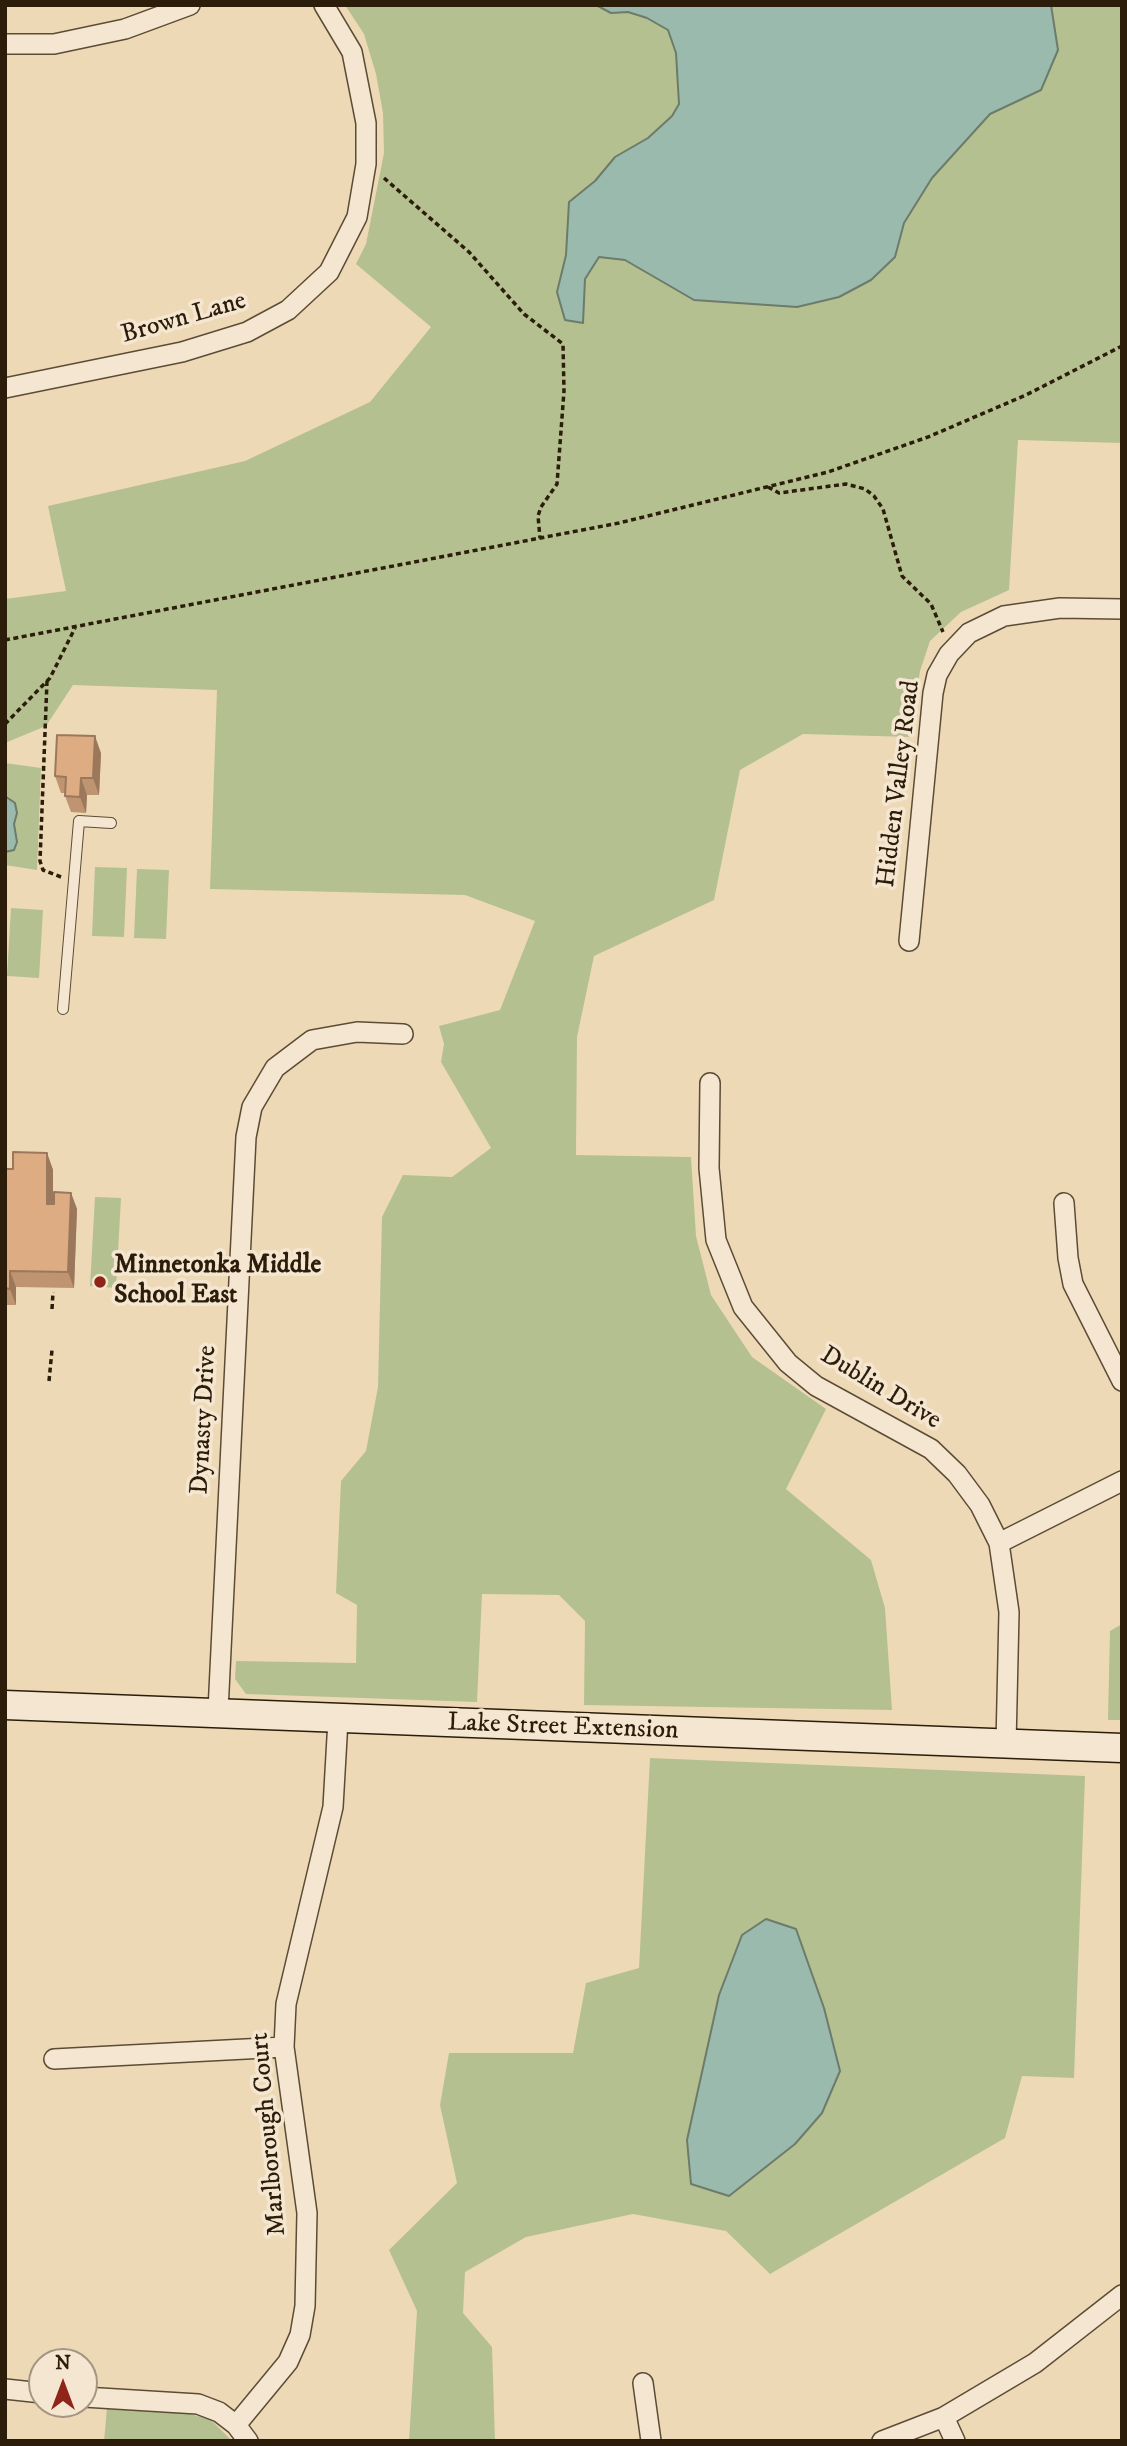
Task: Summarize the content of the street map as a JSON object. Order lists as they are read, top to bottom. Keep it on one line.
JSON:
{"streets":{"street":["Brown Lane","Hidden Valley Road","Dublin Drive","Dynasty Drive","Lake Street Extension","Marlborough Court"]},"crossings":[["Dublin Drive","Lake Street Extension"],["Dynasty Drive","Lake Street Extension"],["Lake Street Extension","Marlborough Court"]],"places":["Minnetonka Middle School East"],"north":"top"}
